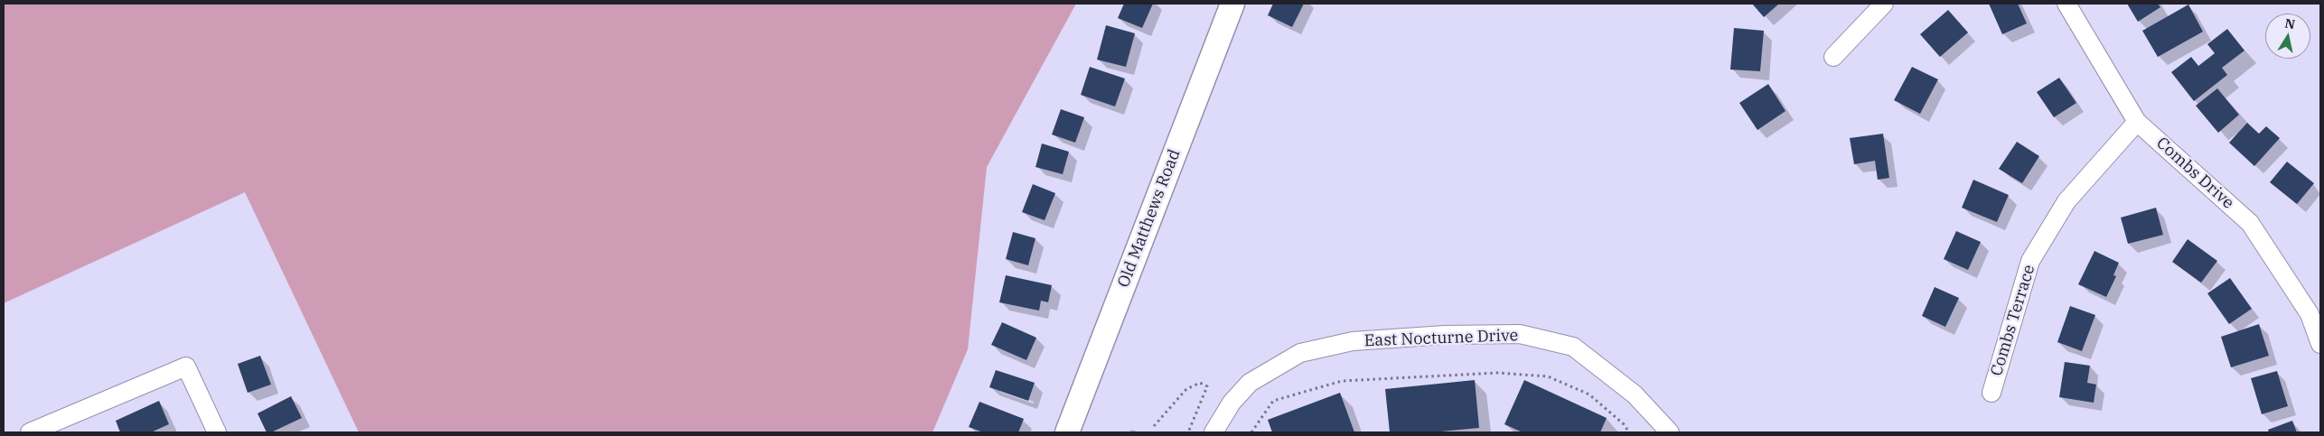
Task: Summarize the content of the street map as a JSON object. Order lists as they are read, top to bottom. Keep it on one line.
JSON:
{"streets":{"street":["Combs Drive","Old Matthews Road","Combs Terrace","East Nocturne Drive"]},"crossings":[["Combs Drive","Combs Terrace"]],"north":"top"}
